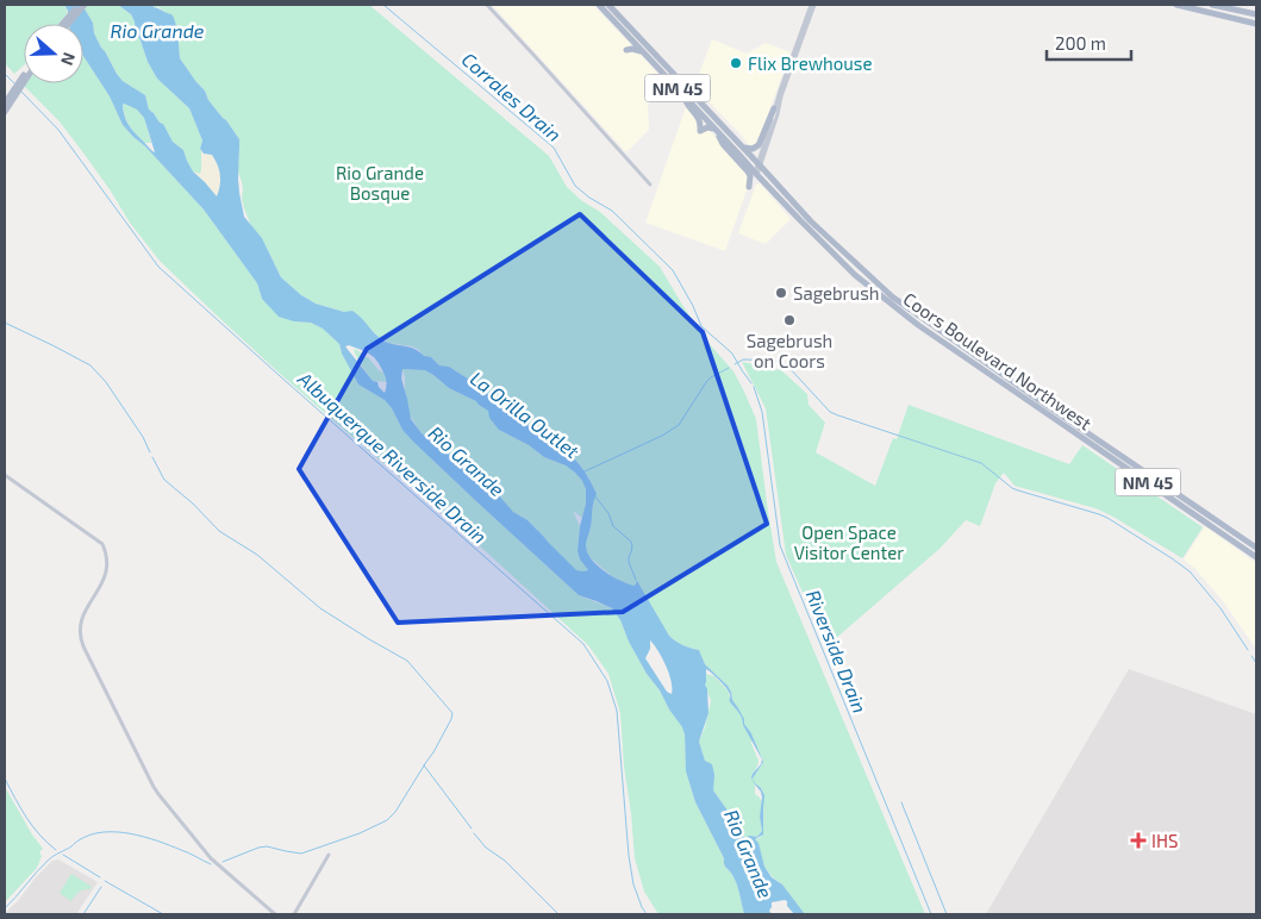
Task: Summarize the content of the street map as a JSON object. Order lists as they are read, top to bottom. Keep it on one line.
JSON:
{"streets":{"main road":["NM 45","Coors Boulevard Northwest"]},"water":["Rio Grande","Corrales Drain","La Orilla Outlet","Albuquerque Riverside Drain","Riverside Drain"],"parks":["Rio Grande Bosque","Open Space Visitor Center"],"places":{"other":["Flix Brewhouse","Sagebrush","Sagebrush on Coors"],"health":["IHS"]},"scale_bar":"200 m","north":"right"}
